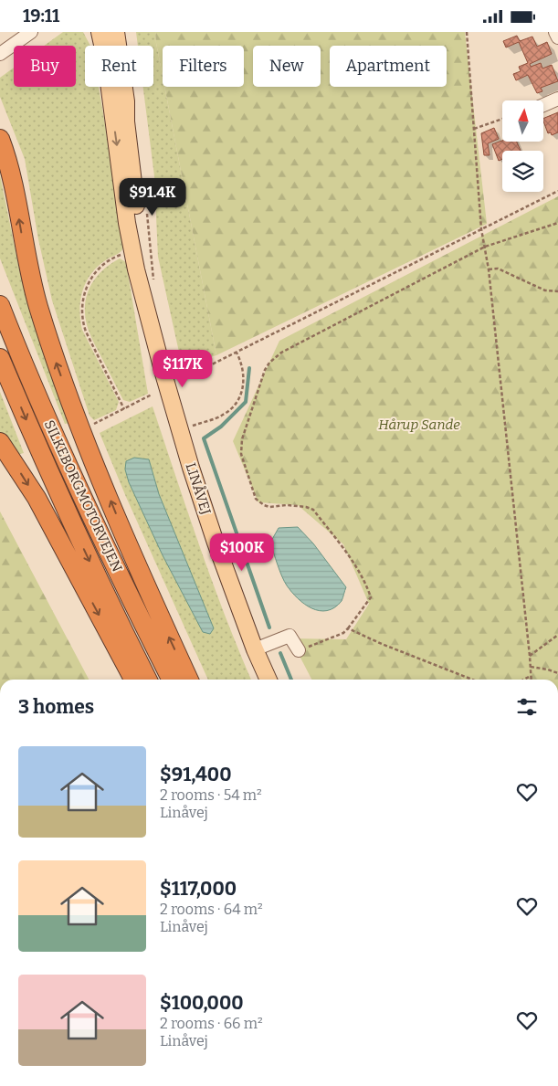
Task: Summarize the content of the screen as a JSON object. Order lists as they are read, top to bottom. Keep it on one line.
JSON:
{"streets":{"highway":["SILKEBORGMOTORVEJEN"],"main road":["LINÅVEJ"]},"parks":["Hårup Sande"],"north":"top","page":{"status":"19:11","chip":["Buy","Rent","Filters","New","Apartment"],"price":["$91.4K","$117K","$100K"],"heading":"3 homes","list":[{"name":"$91,400","note":"2 rooms · 54 m² · Linåvej"},{"name":"$117,000","note":"2 rooms · 64 m² · Linåvej"},{"name":"$100,000","note":"2 rooms · 66 m² · Linåvej"}]}}
